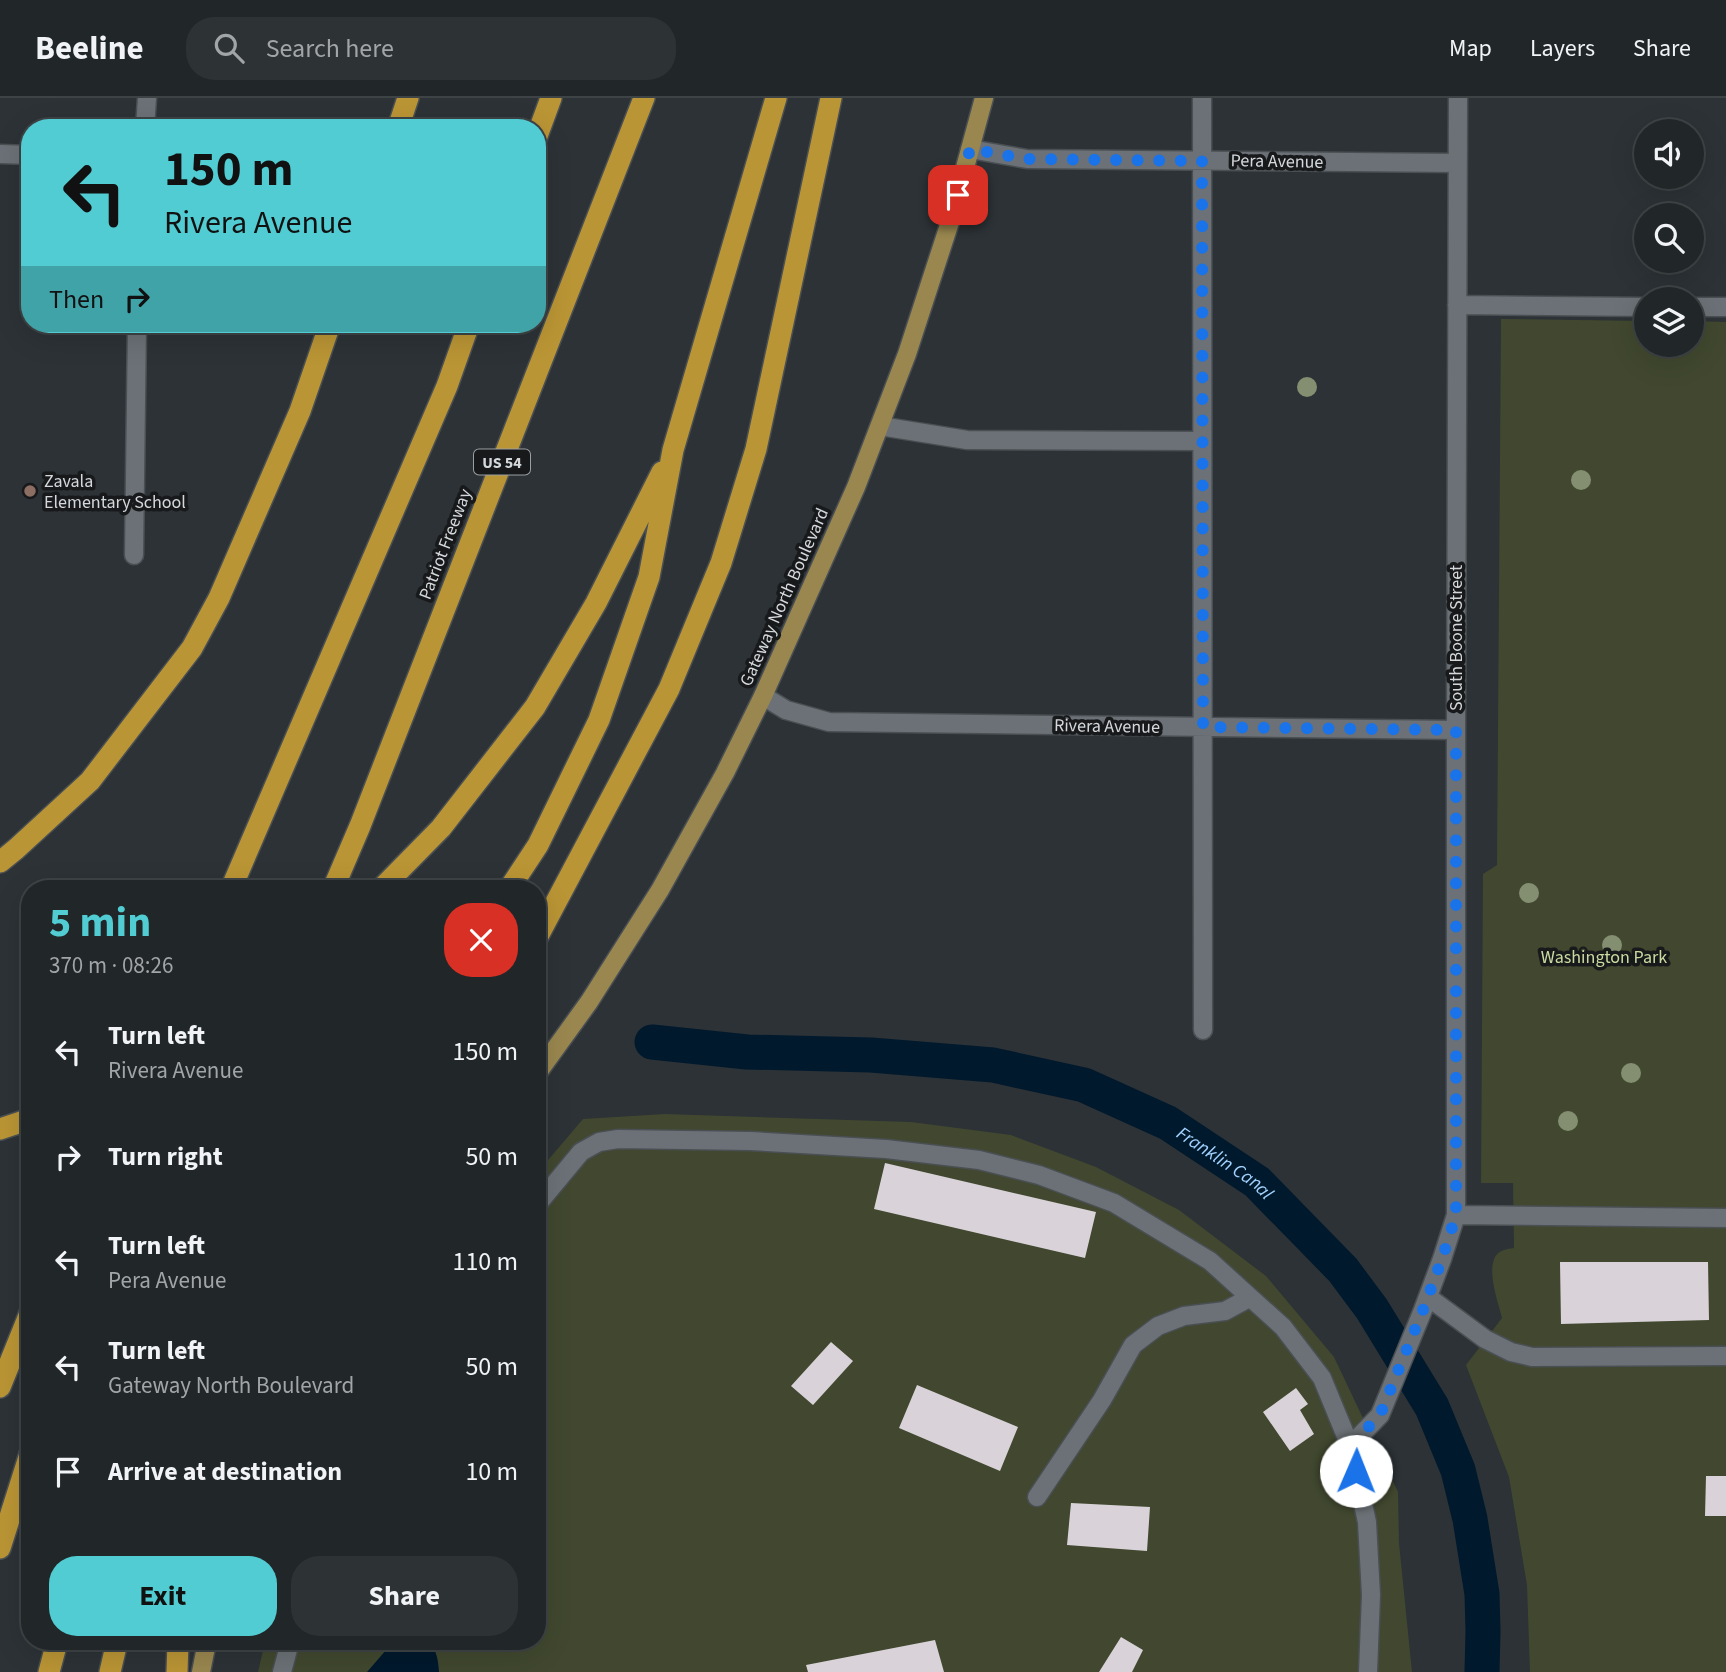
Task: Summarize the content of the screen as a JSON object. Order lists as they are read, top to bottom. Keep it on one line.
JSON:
{"streets":{"highway":["US 54","Patriot Freeway"],"main road":["Gateway North Boulevard"],"street":["Pera Avenue","South Boone Street","Rivera Avenue"]},"crossings":[["Pera Avenue","Gateway North Boulevard"],["Pera Avenue","South Boone Street"],["Gateway North Boulevard","Rivera Avenue"],["South Boone Street","Rivera Avenue"]],"water":["Franklin Canal"],"parks":["Washington Park"],"places":["Zavala Elementary School"],"page":{"header":"Beeline","search":"Search here","nav":["Map","Layers","Share"],"turn":["150 m","Rivera Avenue"],"then":"Then","heading":["5 min","370 m · 08:26"],"list":[{"name":"Turn left","note":"Rivera Avenue","value":"150 m"},{"name":"Turn right","value":"50 m"},{"name":"Turn left","note":"Pera Avenue","value":"110 m"},{"name":"Turn left","note":"Gateway North Boulevard","value":"50 m"},{"name":"Arrive at destination","value":"10 m"}],"buttons":["Exit","Share"]}}
